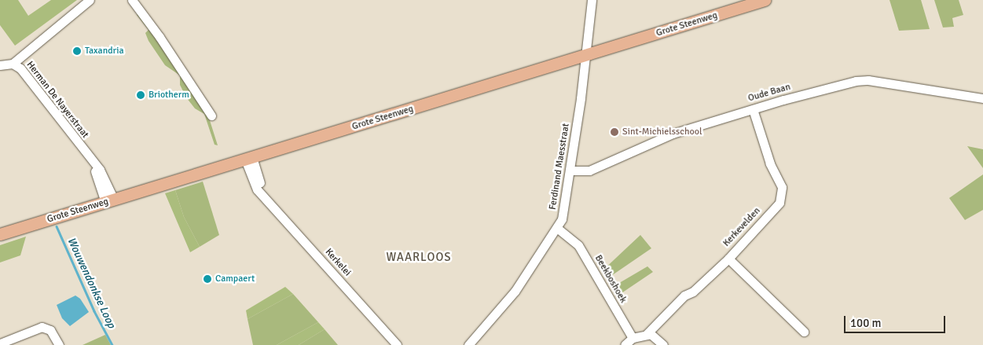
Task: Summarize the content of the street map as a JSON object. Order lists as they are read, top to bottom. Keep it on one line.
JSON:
{"streets":{"main road":["Grote Steenweg"],"street":["Oude Baan","Herman De Nayerstraat","Ferdinand Maesstraat","Kerkevelden","Kerkelei","Beekboshoek"]},"crossings":[["Grote Steenweg","Herman De Nayerstraat"],["Grote Steenweg","Ferdinand Maesstraat"],["Grote Steenweg","Kerkelei"],["Oude Baan","Ferdinand Maesstraat"],["Oude Baan","Kerkevelden"],["Ferdinand Maesstraat","Beekboshoek"]],"districts":["WAARLOOS"],"water":["Wouwendonkse Loop"],"places":["Taxandria","Briotherm","Sint-Michielsschool","Campaert"],"scale_bar":"100 m"}
